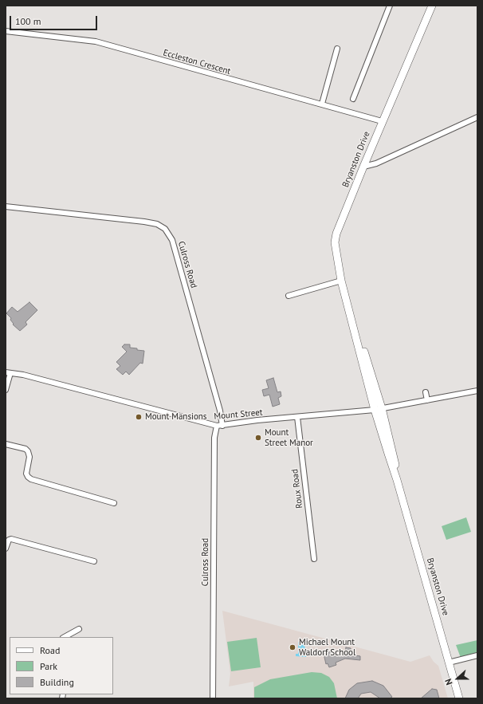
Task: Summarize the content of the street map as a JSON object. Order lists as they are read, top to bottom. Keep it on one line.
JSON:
{"streets":{"main road":["Bryanston Drive"],"street":["Eccleston Crescent","Culross Road","Mount Street","Roux Road"]},"crossings":[["Eccleston Crescent","Bryanston Drive"],["Bryanston Drive","Mount Street"],["Culross Road","Mount Street"],["Mount Street","Roux Road"]],"places":["Mount Mansions","Mount Street Manor","Michael Mount Waldorf School"],"legend":["Road","Park","Building"],"scale_bar":"100 m","north":"left"}
